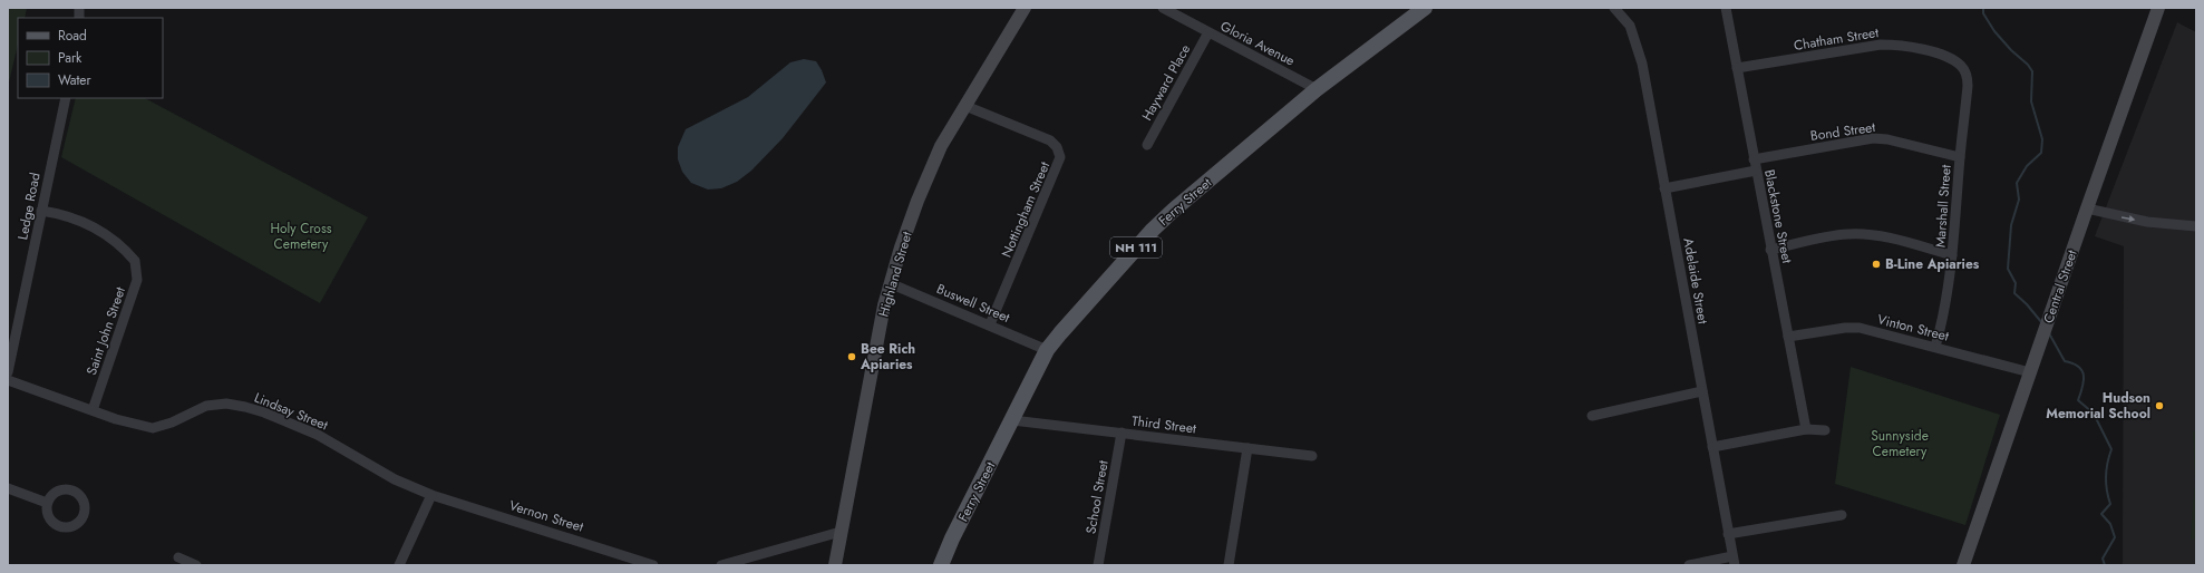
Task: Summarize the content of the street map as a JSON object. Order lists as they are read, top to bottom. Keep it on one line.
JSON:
{"streets":{"main road":["Ferry Street","NH 111"],"street":["Chatham Street","Gloria Avenue","Hayward Place","Bond Street","Ledge Road","Marshall Street","Nottingham Street","Blackstone Street","Highland Street","Adelaide Street","Central Street","Buswell Street","Vinton Street","Saint John Street","Lindsay Street","Third Street","School Street","Vernon Street"]},"crossings":[["Chatham Street","Marshall Street"],["Chatham Street","Blackstone Street"],["Gloria Avenue","Hayward Place"],["Gloria Avenue","Ferry Street"],["Bond Street","Marshall Street"],["Bond Street","Blackstone Street"],["Ferry Street","Buswell Street"],["Ferry Street","Third Street"],["Ledge Road","Saint John Street"],["Marshall Street","Vinton Street"],["Nottingham Street","Highland Street"],["Nottingham Street","Buswell Street"],["Blackstone Street","Vinton Street"],["Highland Street","Buswell Street"],["Central Street","Vinton Street"],["Saint John Street","Lindsay Street"],["Lindsay Street","Vernon Street"],["Third Street","School Street"]],"parks":["Holy Cross Cemetery","Sunnyside Cemetery"],"places":["B-Line Apiaries","Bee Rich Apiaries","Hudson Memorial School"],"legend":["Road","Park","Water"]}
